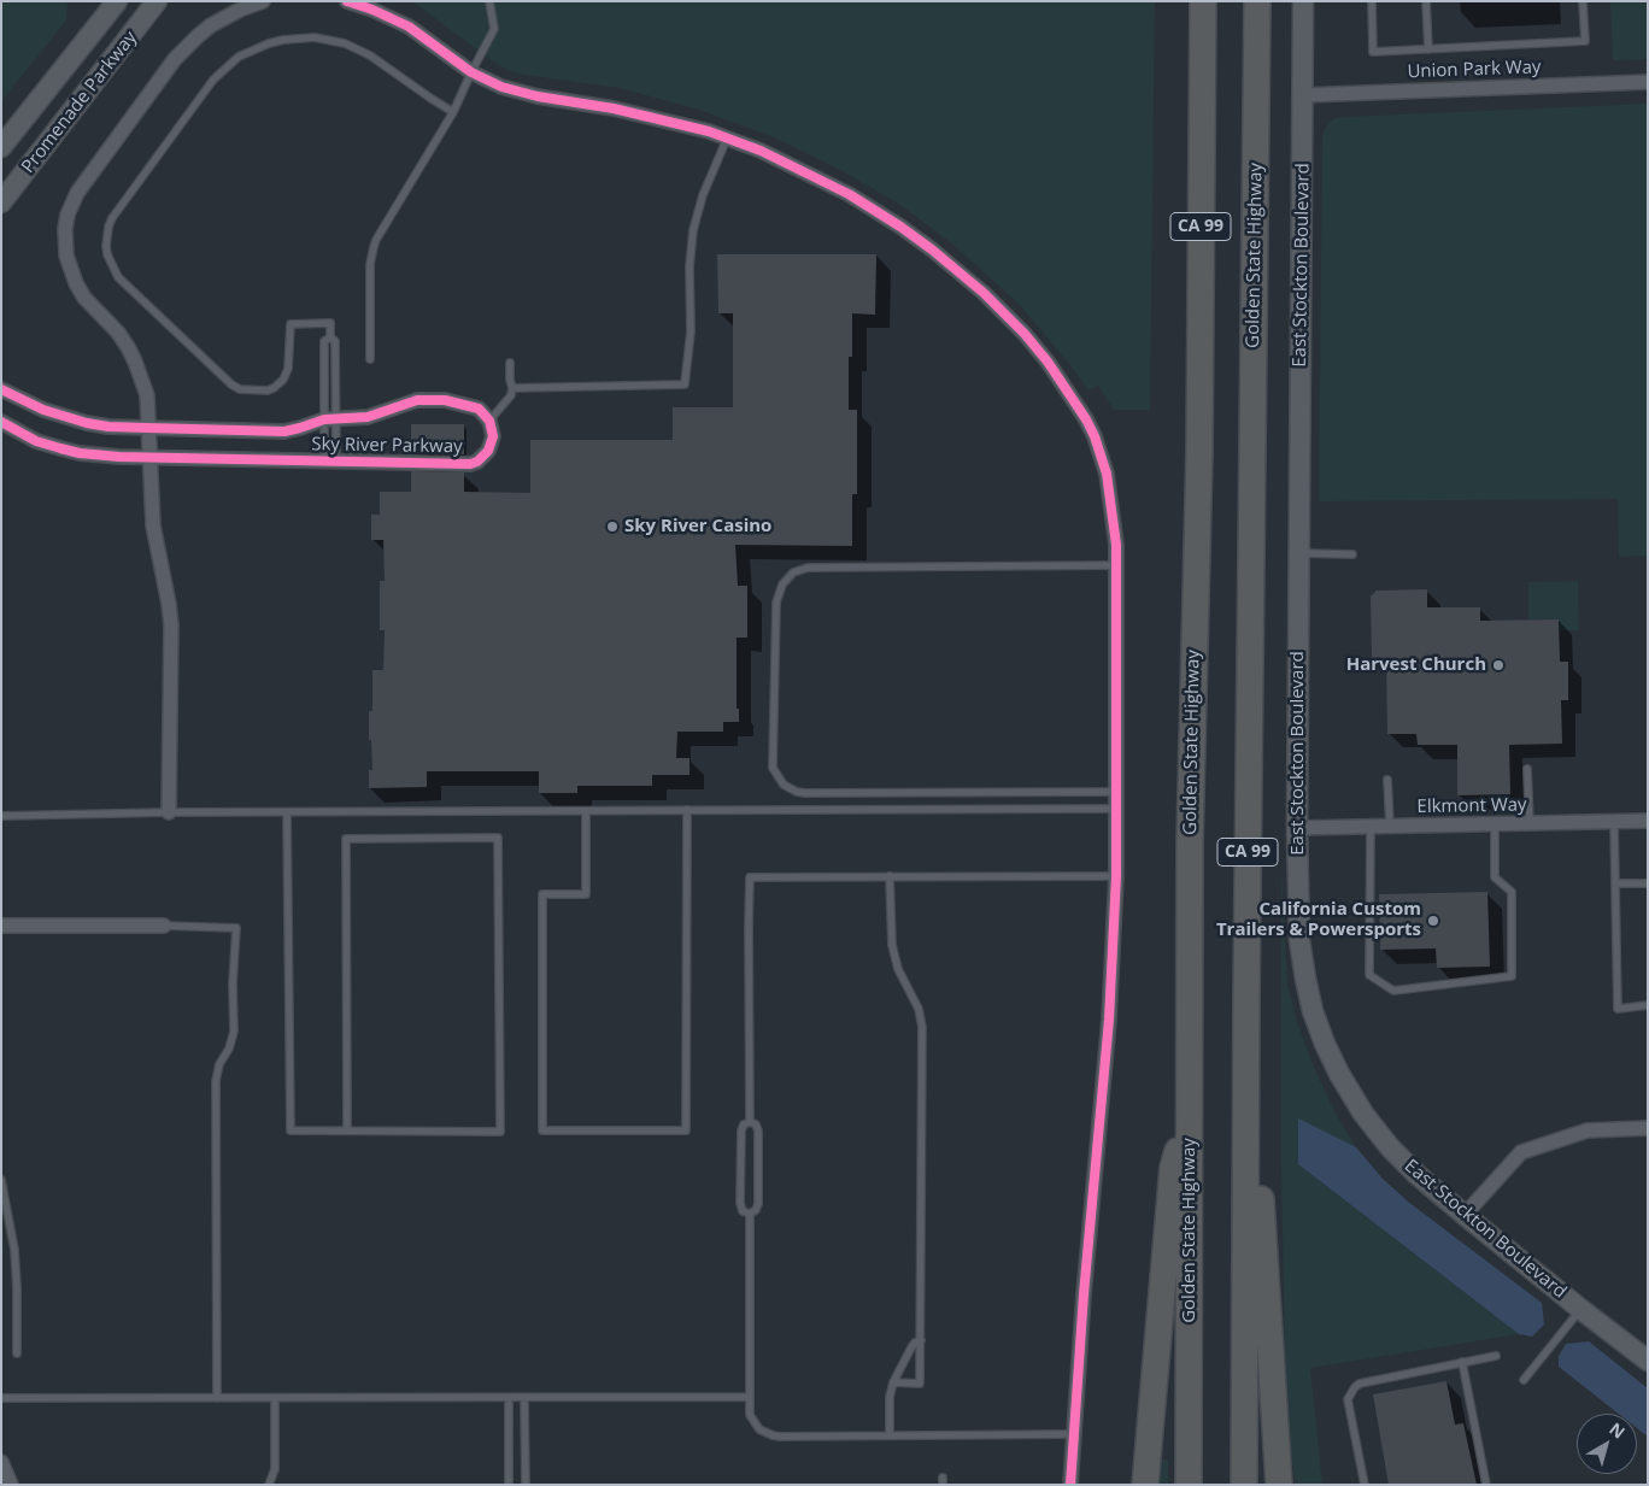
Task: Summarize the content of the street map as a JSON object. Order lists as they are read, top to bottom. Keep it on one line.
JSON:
{"streets":{"highway":["CA 99","Golden State Highway"],"main road":["Promenade Parkway","East Stockton Boulevard"],"street":["Union Park Way","Sky River Parkway","Elkmont Way"]},"crossings":[["Union Park Way","East Stockton Boulevard"],["East Stockton Boulevard","Elkmont Way"]],"places":["Sky River Casino","Harvest Church","California Custom Trailers & Powersports"],"north":"top right"}
